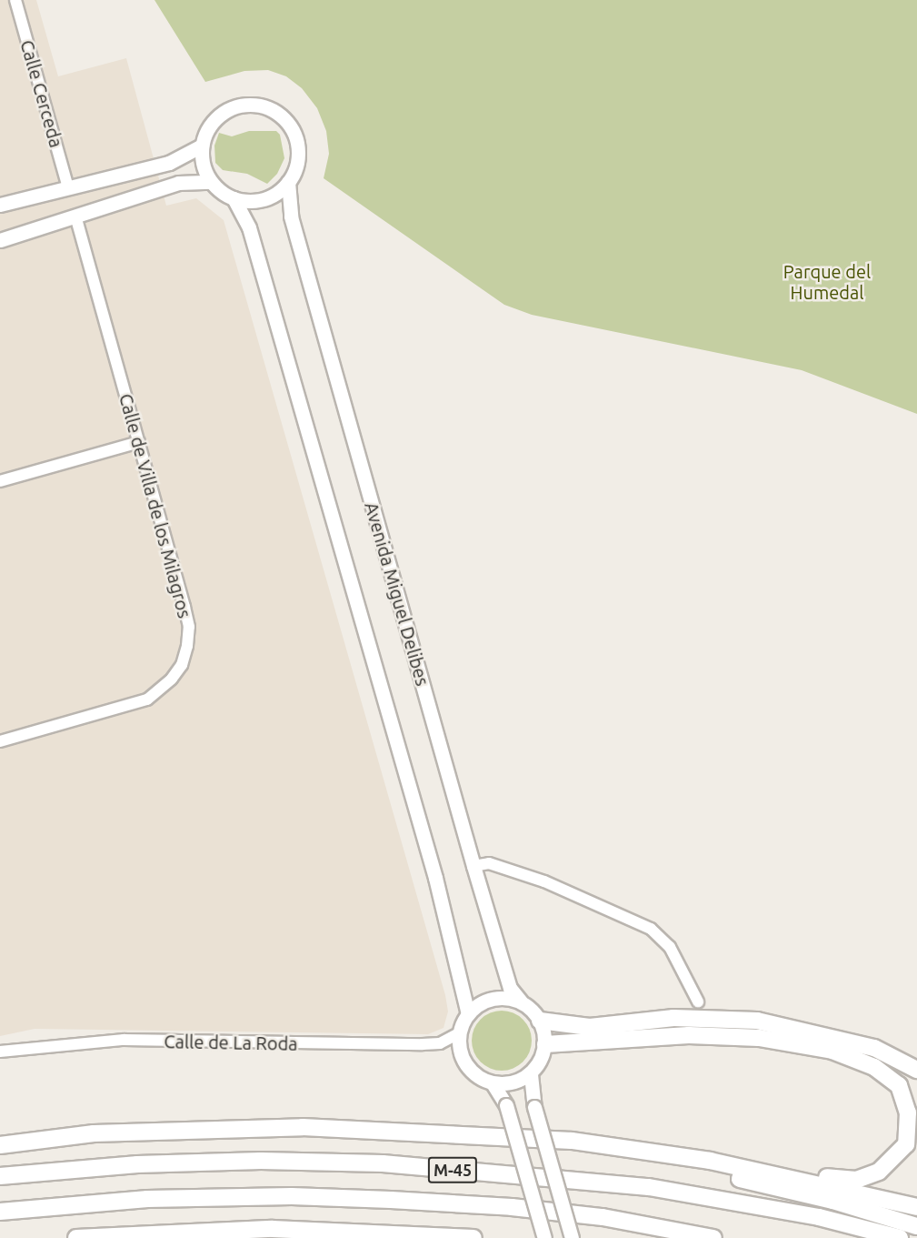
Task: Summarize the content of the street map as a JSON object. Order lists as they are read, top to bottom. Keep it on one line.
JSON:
{"streets":{"highway":["M-45"],"main road":["Avenida Miguel Delibes"],"street":["Calle Cerceda","Calle de Villa de los Milagros","Calle de La Roda"]},"crossings":[["Avenida Miguel Delibes","Calle de La Roda"]],"parks":["Parque del Humedal"]}
